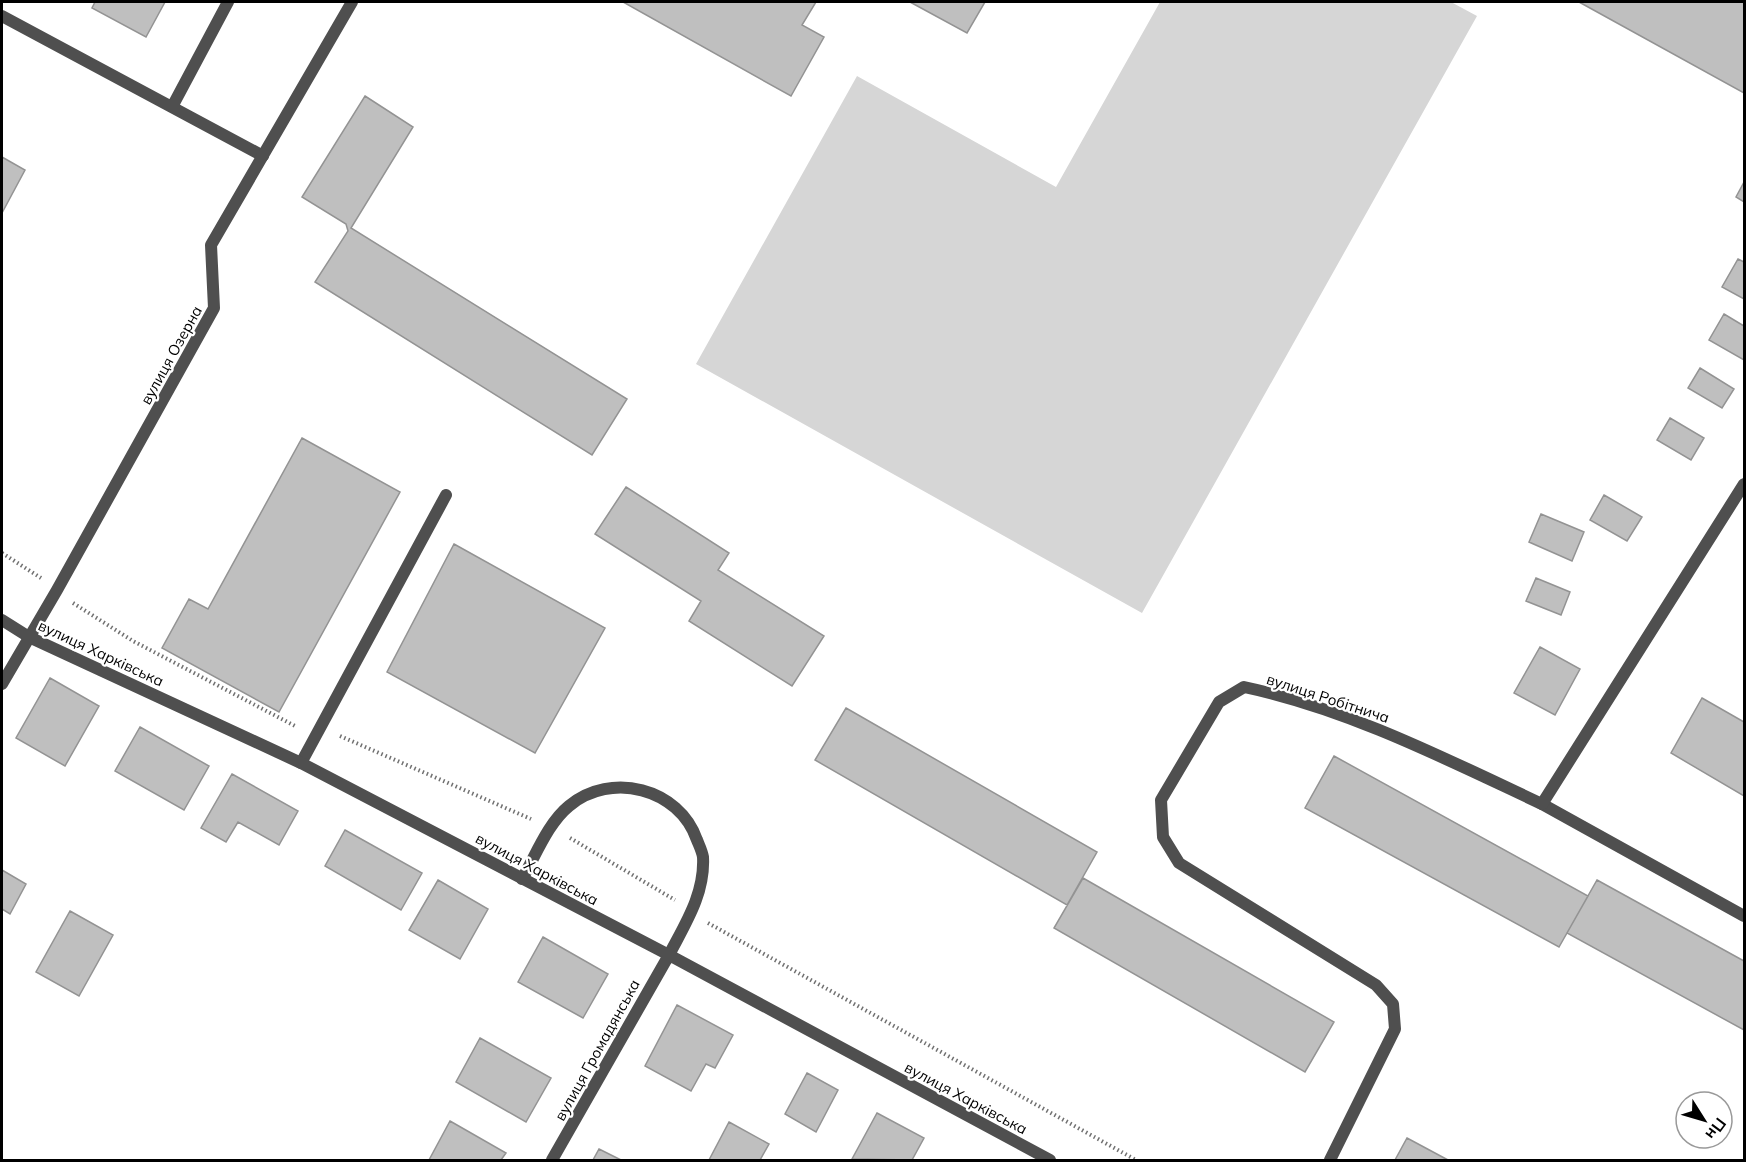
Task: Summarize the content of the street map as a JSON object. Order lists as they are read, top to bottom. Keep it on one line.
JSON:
{"streets":{"street":["вулиця Озерна","вулиця Харківська","вулиця Робітнича","вулиця Громадянська"]},"crossings":[["вулиця Озерна","вулиця Харківська"],["вулиця Харківська","вулиця Громадянська"]],"north":"bottom right"}
